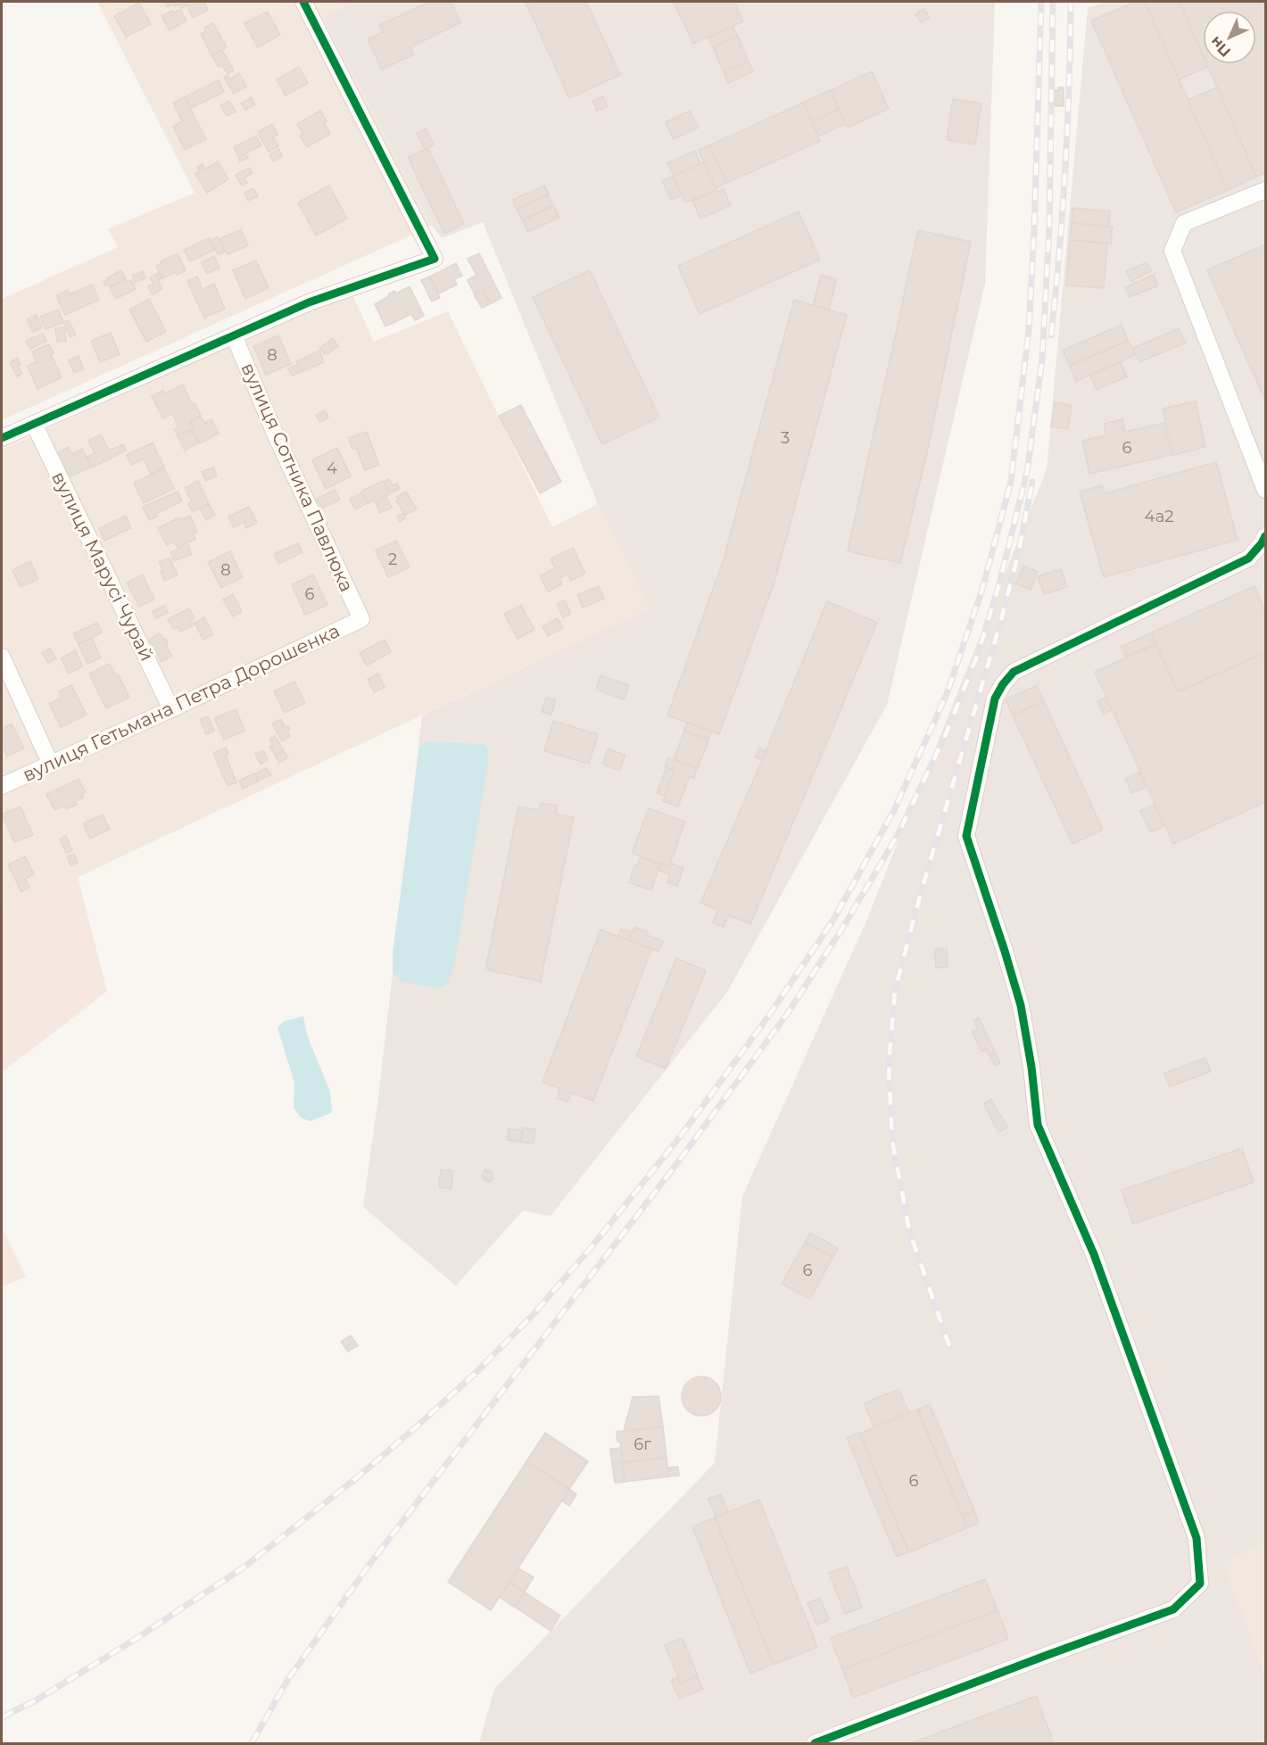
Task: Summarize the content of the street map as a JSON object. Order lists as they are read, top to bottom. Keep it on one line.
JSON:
{"streets":{"street":["вулиця Сотника Павлюка","вулиця Марусі Чурай","вулиця Гетьмана Петра Дорошенка"]},"crossings":[["вулиця Сотника Павлюка","вулиця Гетьмана Петра Дорошенка"],["вулиця Марусі Чурай","вулиця Гетьмана Петра Дорошенка"]],"house_numbers":["8","3","6","4","4а2","2","8","6","6","6г","6"],"north":"bottom left"}
